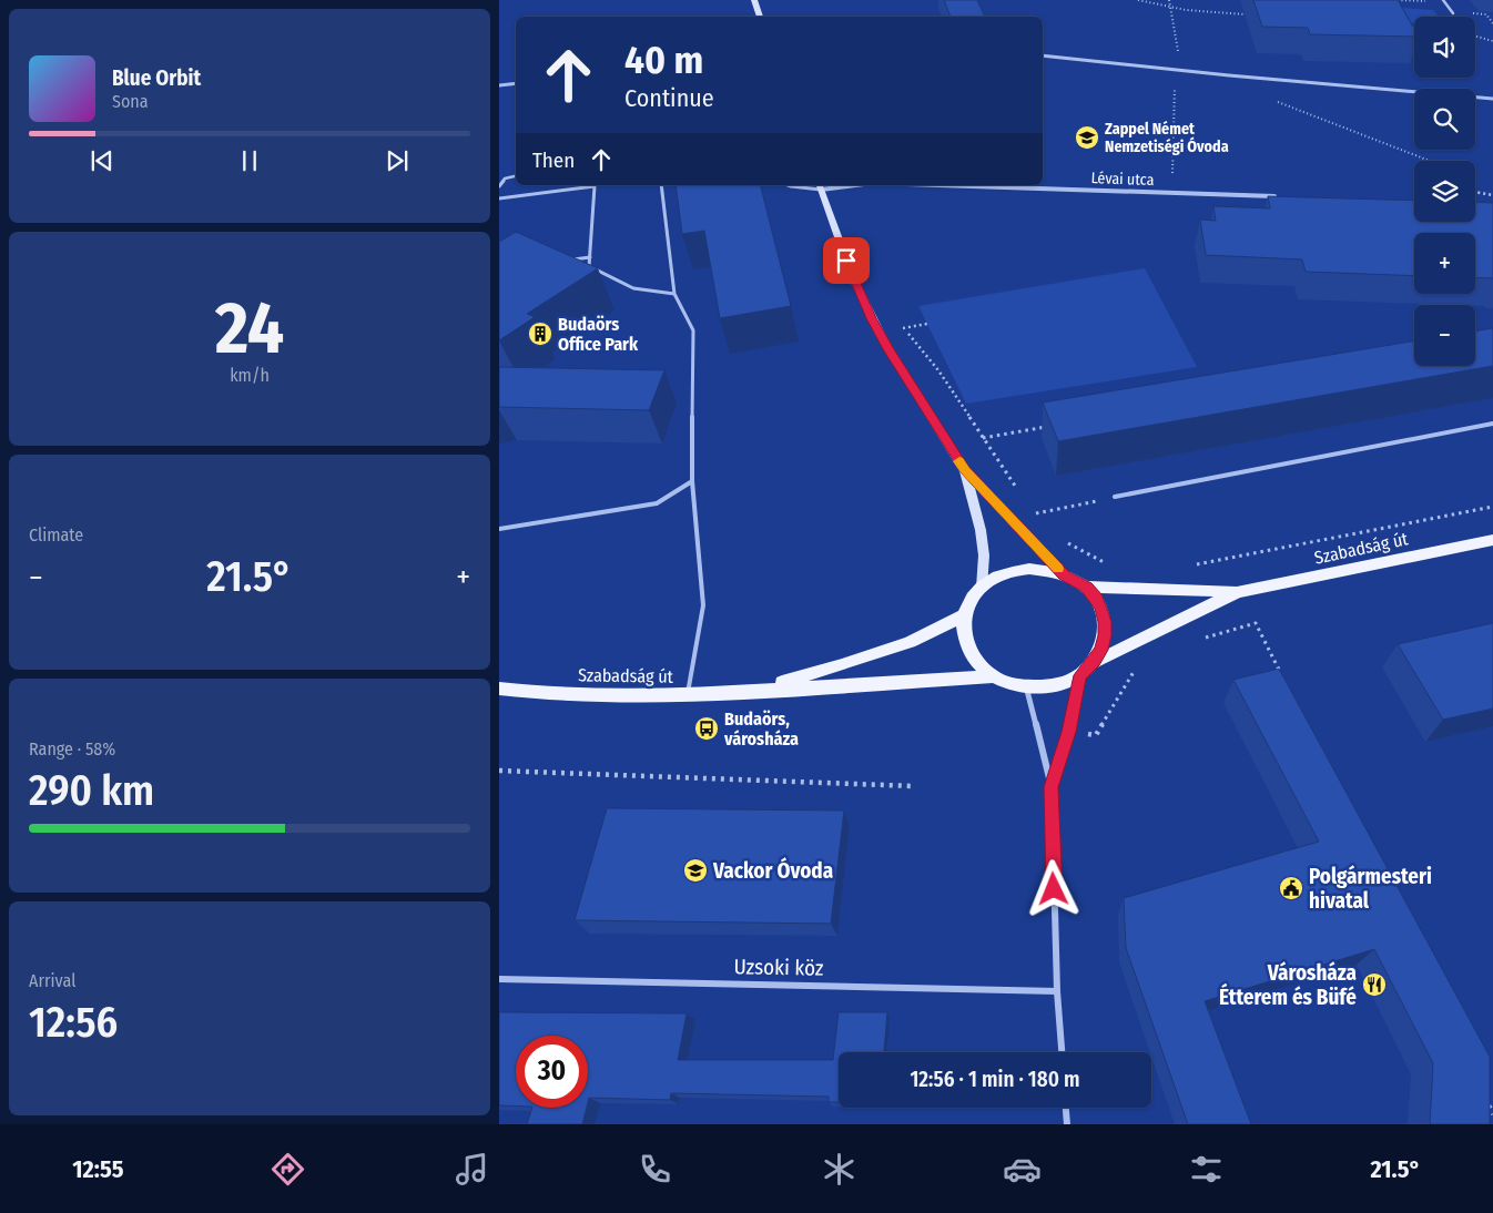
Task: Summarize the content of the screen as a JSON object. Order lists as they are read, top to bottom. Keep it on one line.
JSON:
{"streets":{"main road":["Szabadság út"],"street":["Lévai utca","Uzsoki köz"]},"places":{"school or university":["Zappel Német Nemzetiségi Óvoda","Vackor Óvoda"],"building":["Budaörs Office Park"],"bus stop":["Budaörs, városháza"],"public building":["Polgármesteri hivatal"],"restaurant":["Városháza Étterem és Büfé"]},"page":{"map_buttons":["+","−"],"turn":["40 m","Continue"],"song":["Blue Orbit","Sona"],"then":"Then","tile":[["24","km/h"],"Climate",["Range · 58%","290 km"],["Arrival","12:56"]],"heat":["−","21.5°","+"],"limit":"30","trip":"12:56 · 1 min · 180 m","tabs":["12:55","21.5°"]}}
